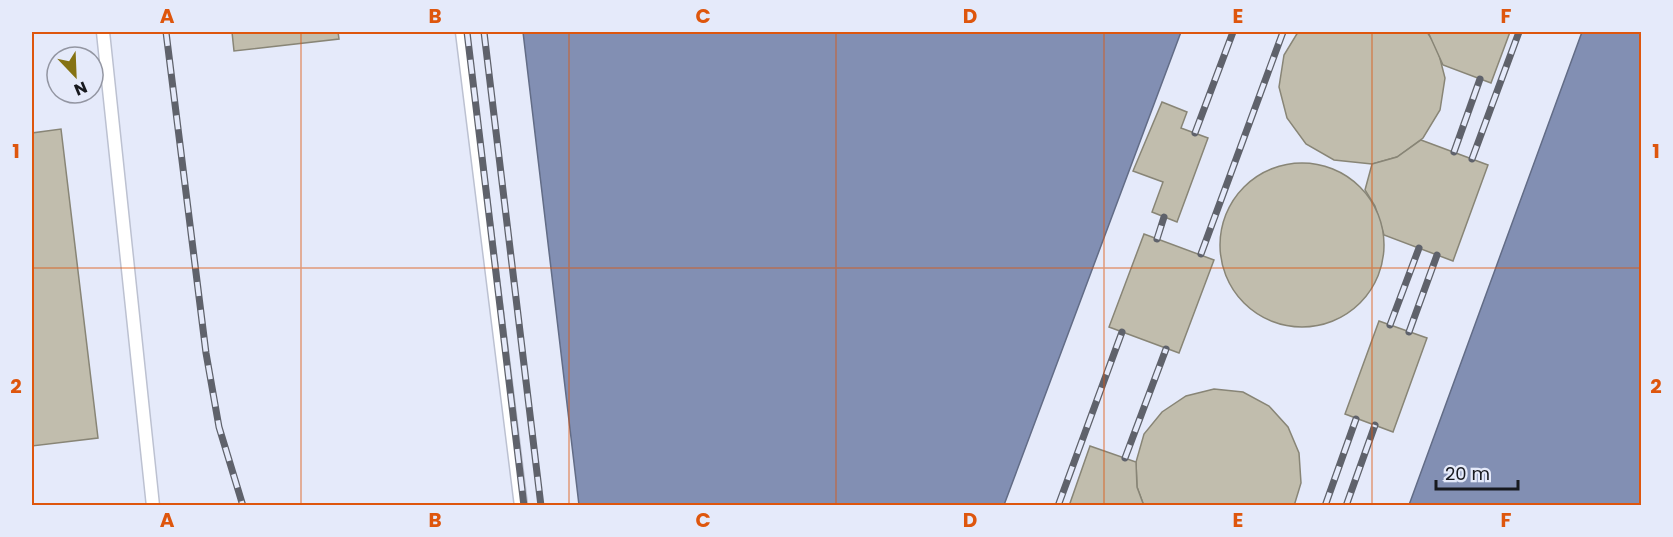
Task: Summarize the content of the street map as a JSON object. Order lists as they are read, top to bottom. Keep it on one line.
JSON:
{"scale_bar":"20 m","north":"bottom right","grid":{"columns":["A","B","C","D","E","F"],"rows":["1","2"]}}
